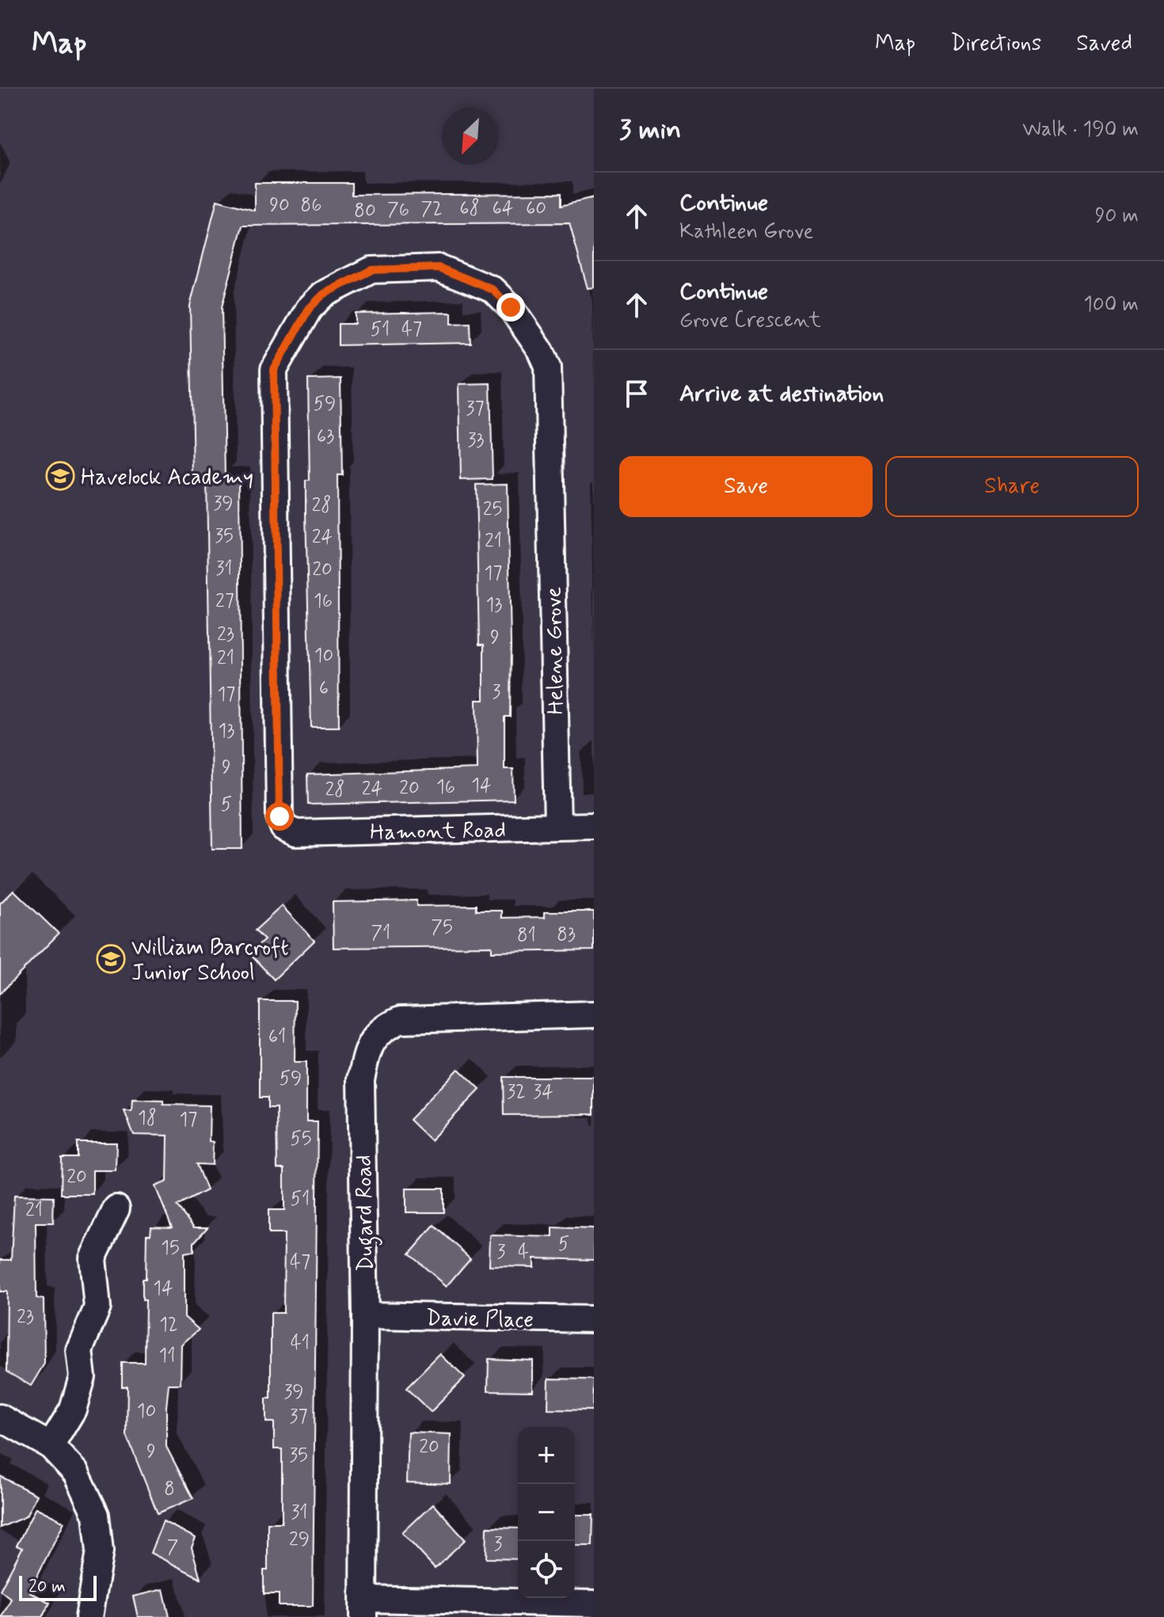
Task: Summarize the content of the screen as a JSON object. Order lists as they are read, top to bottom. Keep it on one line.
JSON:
{"streets":{"street":["Helene Grove","Hamont Road","Dugard Road","Davie Place"]},"crossings":[["Helene Grove","Hamont Road"],["Dugard Road","Davie Place"]],"places":{"school or university":["Havelock Academy","William Barcroft Junior School"]},"house_numbers":["90","86","68","64","60","72","76","80","51","47","59","37","63","33","39","28","25","35","24","21","31","20","17","27","16","13","23","9","10","21","6","3","17","13","9","14","16","20","24","28","5","75","71","83","81","61","59","32","34","18","17","55","20","51","21","5","15","3","4","47","14","23","12","41","11","39","10","37","20","9","35","8","31","29","3","7"],"scale_bar":"20 m","north":"bottom left","page":{"header":"Map","nav":["Map","Directions","Saved"],"heading":["3 min","Walk · 190 m"],"list":[["Continue","Kathleen Grove","90 m"],["Continue","Grove Crescent","100 m"],"Arrive at destination"],"buttons":["Save","Share"],"map_buttons":["+","−"],"scale":"20 m"}}
